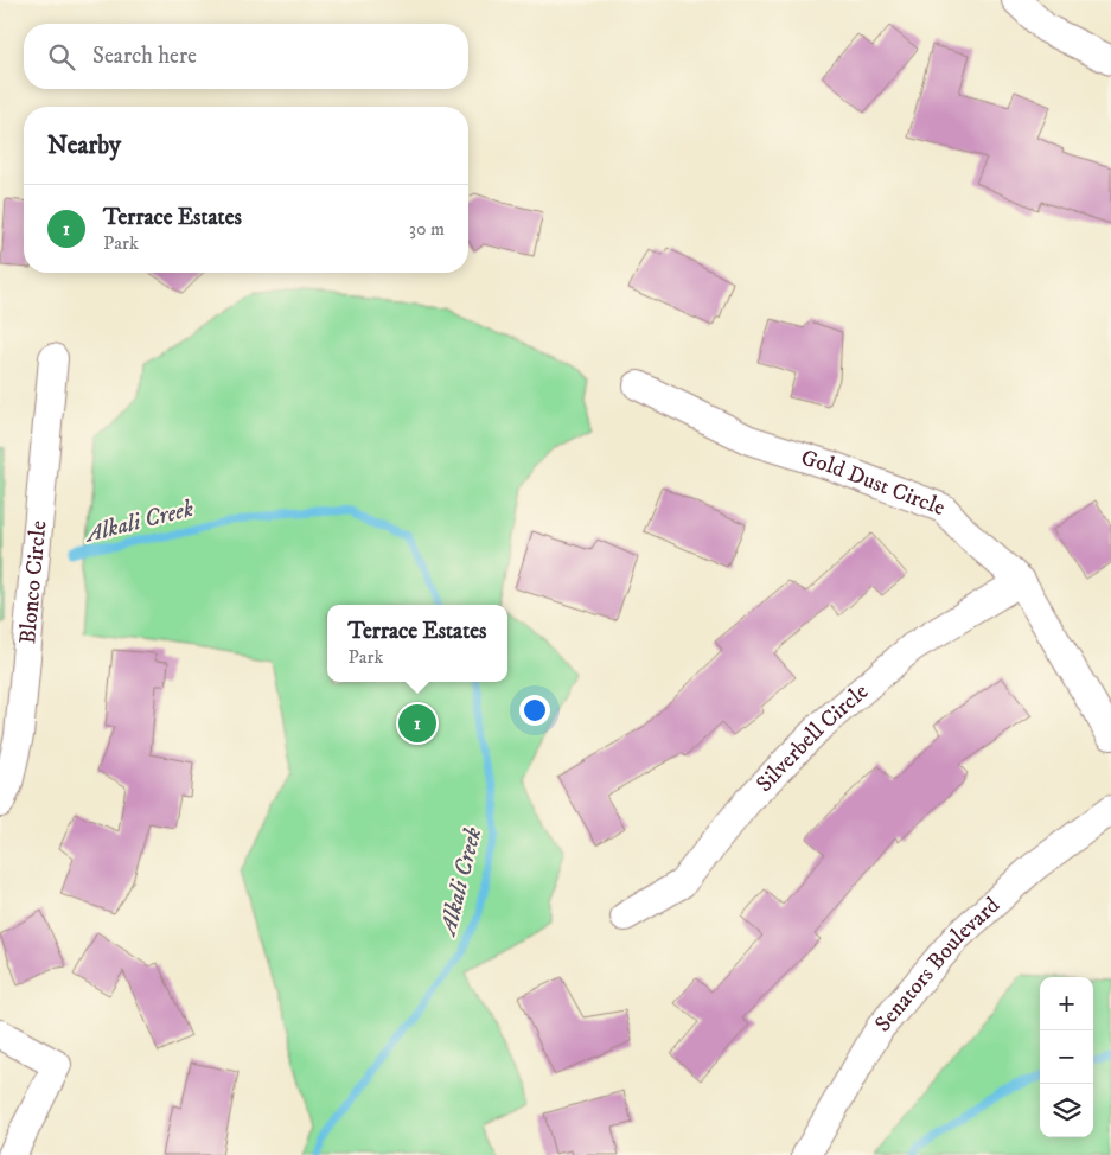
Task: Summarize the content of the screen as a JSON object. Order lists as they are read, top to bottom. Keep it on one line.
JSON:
{"streets":{"street":["Gold Dust Circle","Blonco Circle","Silverbell Circle","Senators Boulevard"]},"crossings":[["Gold Dust Circle","Silverbell Circle"]],"water":["Alkali Creek"],"page":{"search":"Search here","heading":"Nearby","list":[{"mark":"1","name":"Terrace Estates","note":"Park","value":"30 m"}],"popup":["Terrace Estates","Park"],"pins":"1","map_buttons":["+","−"]}}
